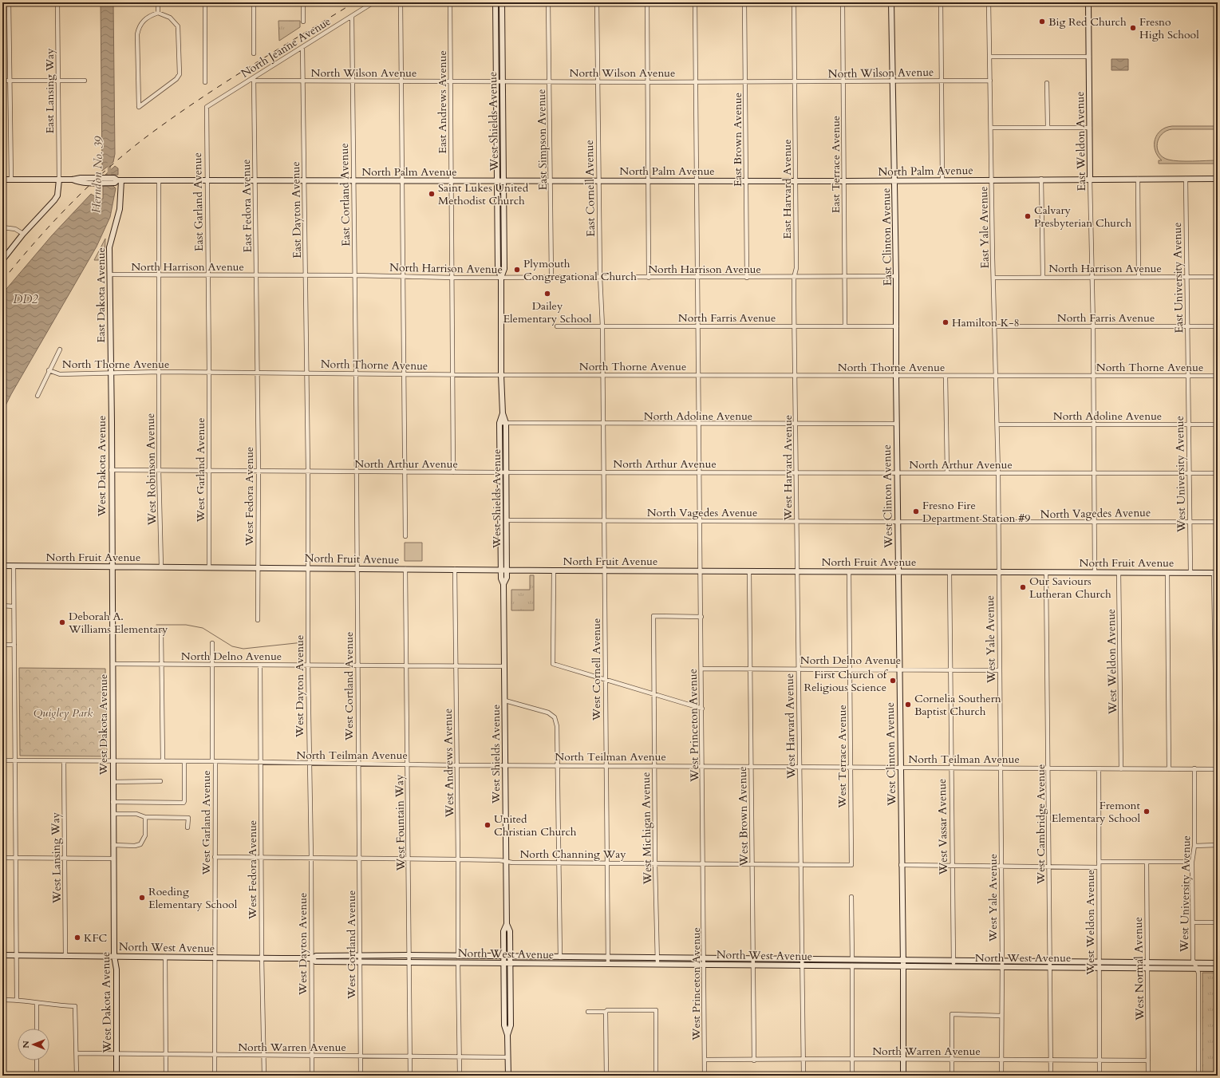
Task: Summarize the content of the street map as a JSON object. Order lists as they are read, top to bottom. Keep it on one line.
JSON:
{"streets":{"main road":["West Shields Avenue","East Weldon Avenue","North Palm Avenue","East Clinton Avenue","East Dakota Avenue","West Dakota Avenue","West Clinton Avenue","North Fruit Avenue","North West Avenue"],"street":["North Jeanne Avenue","North Wilson Avenue","East Lansing Way","East Andrews Avenue","East Simpson Avenue","East Brown Avenue","East Terrace Avenue","East Cornell Avenue","East Harvard Avenue","East Cortland Avenue","East Garland Avenue","East Fedora Avenue","East Dayton Avenue","East Yale Avenue","North Harrison Avenue","East University Avenue","North Farris Avenue","North Thorne Avenue","North Adoline Avenue","North Arthur Avenue","West Harvard Avenue","West Robinson Avenue","West Garland Avenue","West University Avenue","West Fedora Avenue","North Vagedes Avenue","West Yale Avenue","North Delno Avenue","West Weldon Avenue","West Cornell Avenue","West Dayton Avenue","West Cortland Avenue","West Princeton Avenue","North Teilman Avenue","West Terrace Avenue","West Andrews Avenue","West Brown Avenue","West Fountain Way","West Cambridge Avenue","West Vassar Avenue","West Michigan Avenue","North Channing Way","West Lansing Way","West Normal Avenue","North Warren Avenue"]},"crossings":[["North Jeanne Avenue","North Wilson Avenue"],["North Jeanne Avenue","East Cortland Avenue"],["North Jeanne Avenue","East Garland Avenue"],["North Jeanne Avenue","East Fedora Avenue"],["North Jeanne Avenue","East Dayton Avenue"],["North Wilson Avenue","East Andrews Avenue"],["North Wilson Avenue","West Shields Avenue"],["North Wilson Avenue","East Simpson Avenue"],["North Wilson Avenue","East Brown Avenue"],["North Wilson Avenue","East Terrace Avenue"],["North Wilson Avenue","East Cornell Avenue"],["North Wilson Avenue","East Harvard Avenue"],["North Wilson Avenue","East Cortland Avenue"],["North Wilson Avenue","East Fedora Avenue"],["North Wilson Avenue","East Dayton Avenue"],["North Wilson Avenue","East Yale Avenue"],["North Wilson Avenue","East Clinton Avenue"],["North Wilson Avenue","West Princeton Avenue"],["East Lansing Way","North Palm Avenue"],["East Andrews Avenue","North Palm Avenue"],["East Andrews Avenue","North Harrison Avenue"],["East Andrews Avenue","North Thorne Avenue"],["West Shields Avenue","North Palm Avenue"],["West Shields Avenue","North Harrison Avenue"],["West Shields Avenue","North Thorne Avenue"],["West Shields Avenue","North Adoline Avenue"],["West Shields Avenue","North Arthur Avenue"],["West Shields Avenue","North Vagedes Avenue"],["West Shields Avenue","North Fruit Avenue"],["West Shields Avenue","North Delno Avenue"],["West Shields Avenue","North Teilman Avenue"],["West Shields Avenue","North Channing Way"],["West Shields Avenue","North West Avenue"],["West Shields Avenue","North Warren Avenue"],["East Simpson Avenue","North Palm Avenue"],["East Simpson Avenue","North Harrison Avenue"],["East Brown Avenue","North Palm Avenue"],["East Brown Avenue","North Harrison Avenue"],["East Weldon Avenue","North Palm Avenue"],["East Weldon Avenue","North Harrison Avenue"],["East Weldon Avenue","North Farris Avenue"],["East Weldon Avenue","North Thorne Avenue"],["East Terrace Avenue","North Palm Avenue"],["East Terrace Avenue","North Harrison Avenue"],["East Terrace Avenue","North Farris Avenue"],["North Palm Avenue","East Cornell Avenue"],["North Palm Avenue","East Harvard Avenue"],["North Palm Avenue","East Cortland Avenue"],["North Palm Avenue","East Garland Avenue"],["North Palm Avenue","East Fedora Avenue"],["North Palm Avenue","East Dayton Avenue"],["North Palm Avenue","East Yale Avenue"],["North Palm Avenue","East Clinton Avenue"],["North Palm Avenue","East University Avenue"],["North Palm Avenue","East Dakota Avenue"],["North Palm Avenue","West Robinson Avenue"],["North Palm Avenue","West Princeton Avenue"],["East Cornell Avenue","North Harrison Avenue"],["East Cornell Avenue","North Farris Avenue"],["East Cornell Avenue","North Thorne Avenue"],["East Cornell Avenue","West Cornell Avenue"],["East Harvard Avenue","North Harrison Avenue"],["East Harvard Avenue","North Farris Avenue"],["East Harvard Avenue","North Thorne Avenue"],["East Harvard Avenue","West Harvard Avenue"],["East Cortland Avenue","North Harrison Avenue"],["East Cortland Avenue","North Thorne Avenue"],["East Cortland Avenue","West Cortland Avenue"],["East Garland Avenue","North Harrison Avenue"],["East Garland Avenue","North Thorne Avenue"],["East Garland Avenue","West Garland Avenue"],["East Fedora Avenue","North Harrison Avenue"],["East Fedora Avenue","North Thorne Avenue"],["East Fedora Avenue","West Fedora Avenue"],["East Dayton Avenue","North Harrison Avenue"],["East Dayton Avenue","North Thorne Avenue"],["East Dayton Avenue","West Dayton Avenue"],["East Yale Avenue","North Harrison Avenue"],["East Yale Avenue","North Farris Avenue"],["East Yale Avenue","North Thorne Avenue"],["East Yale Avenue","West Yale Avenue"],["East Clinton Avenue","North Harrison Avenue"],["East Clinton Avenue","North Farris Avenue"],["East Clinton Avenue","North Thorne Avenue"],["East Clinton Avenue","West Clinton Avenue"],["North Harrison Avenue","East University Avenue"],["North Harrison Avenue","East Dakota Avenue"],["North Harrison Avenue","West Robinson Avenue"],["North Harrison Avenue","West Princeton Avenue"],["East University Avenue","North Farris Avenue"],["East University Avenue","North Thorne Avenue"],["East University Avenue","West University Avenue"],["East Dakota Avenue","North Thorne Avenue"],["East Dakota Avenue","West Dakota Avenue"],["North Farris Avenue","West Princeton Avenue"],["North Thorne Avenue","West Dakota Avenue"],["North Thorne Avenue","West Harvard Avenue"],["North Thorne Avenue","West Robinson Avenue"],["North Thorne Avenue","West Garland Avenue"],["North Thorne Avenue","West University Avenue"],["North Thorne Avenue","West Fedora Avenue"],["North Thorne Avenue","West Clinton Avenue"],["North Thorne Avenue","West Yale Avenue"],["North Thorne Avenue","West Cornell Avenue"],["North Thorne Avenue","West Dayton Avenue"],["North Thorne Avenue","West Cortland Avenue"],["North Thorne Avenue","West Princeton Avenue"],["North Adoline Avenue","West Harvard Avenue"],["North Adoline Avenue","West University Avenue"],["North Adoline Avenue","West Clinton Avenue"],["North Adoline Avenue","West Yale Avenue"],["North Adoline Avenue","West Cornell Avenue"],["North Adoline Avenue","West Princeton Avenue"],["North Arthur Avenue","West Dakota Avenue"],["North Arthur Avenue","West Harvard Avenue"],["North Arthur Avenue","West Robinson Avenue"],["North Arthur Avenue","West Garland Avenue"],["North Arthur Avenue","West University Avenue"],["North Arthur Avenue","West Fedora Avenue"],["North Arthur Avenue","West Clinton Avenue"],["North Arthur Avenue","West Yale Avenue"],["North Arthur Avenue","West Cornell Avenue"],["North Arthur Avenue","West Dayton Avenue"],["North Arthur Avenue","West Cortland Avenue"],["North Arthur Avenue","West Princeton Avenue"],["West Dakota Avenue","North Fruit Avenue"],["West Dakota Avenue","North Delno Avenue"],["West Dakota Avenue","North Teilman Avenue"],["West Dakota Avenue","North West Avenue"],["West Dakota Avenue","North Warren Avenue"],["West Harvard Avenue","North Vagedes Avenue"],["West Harvard Avenue","North Fruit Avenue"],["West Harvard Avenue","North Delno Avenue"],["West Harvard Avenue","North Teilman Avenue"],["West Harvard Avenue","North Channing Way"],["West Harvard Avenue","North West Avenue"],["West Harvard Avenue","North Warren Avenue"],["West Robinson Avenue","North Fruit Avenue"],["West Garland Avenue","North Fruit Avenue"],["West Garland Avenue","North Delno Avenue"],["West Garland Avenue","North Teilman Avenue"],["West Garland Avenue","North West Avenue"],["West Garland Avenue","North Warren Avenue"],["West University Avenue","North Vagedes Avenue"],["West University Avenue","North Fruit Avenue"],["West University Avenue","North Teilman Avenue"],["West University Avenue","North West Avenue"],["West Fedora Avenue","North Fruit Avenue"],["West Fedora Avenue","North Delno Avenue"],["West Fedora Avenue","North Teilman Avenue"],["West Fedora Avenue","North West Avenue"],["West Fedora Avenue","North Warren Avenue"],["West Clinton Avenue","North Vagedes Avenue"],["West Clinton Avenue","North Fruit Avenue"],["West Clinton Avenue","North Delno Avenue"],["West Clinton Avenue","North Teilman Avenue"],["West Clinton Avenue","North West Avenue"],["West Clinton Avenue","North Warren Avenue"],["North Vagedes Avenue","West Yale Avenue"],["North Vagedes Avenue","West Cornell Avenue"],["North Vagedes Avenue","West Princeton Avenue"],["North Fruit Avenue","West Yale Avenue"],["North Fruit Avenue","West Weldon Avenue"],["North Fruit Avenue","West Cornell Avenue"],["North Fruit Avenue","West Dayton Avenue"],["North Fruit Avenue","West Cortland Avenue"],["North Fruit Avenue","West Princeton Avenue"],["North Fruit Avenue","West Terrace Avenue"],["North Fruit Avenue","West Andrews Avenue"],["North Fruit Avenue","West Brown Avenue"],["North Fruit Avenue","West Fountain Way"],["North Fruit Avenue","West Cambridge Avenue"],["North Fruit Avenue","West Vassar Avenue"],["West Yale Avenue","North Delno Avenue"],["West Yale Avenue","North Teilman Avenue"],["West Yale Avenue","North West Avenue"],["West Yale Avenue","North Warren Avenue"],["North Delno Avenue","West Dayton Avenue"],["North Delno Avenue","West Cortland Avenue"],["North Delno Avenue","West Princeton Avenue"],["North Delno Avenue","West Terrace Avenue"],["North Delno Avenue","West Andrews Avenue"],["North Delno Avenue","West Brown Avenue"],["North Delno Avenue","West Fountain Way"],["North Delno Avenue","West Vassar Avenue"],["West Weldon Avenue","North Teilman Avenue"],["West Weldon Avenue","North West Avenue"],["West Weldon Avenue","North Warren Avenue"],["West Cornell Avenue","North Teilman Avenue"],["West Cornell Avenue","North Channing Way"],["West Cornell Avenue","North West Avenue"],["West Dayton Avenue","North Teilman Avenue"],["West Dayton Avenue","North West Avenue"],["West Dayton Avenue","North Warren Avenue"],["West Cortland Avenue","North Teilman Avenue"],["West Cortland Avenue","North West Avenue"],["West Cortland Avenue","North Warren Avenue"],["West Princeton Avenue","North Teilman Avenue"],["West Princeton Avenue","West Michigan Avenue"],["West Princeton Avenue","North Channing Way"],["West Princeton Avenue","North West Avenue"],["West Princeton Avenue","North Warren Avenue"],["North Teilman Avenue","West Terrace Avenue"],["North Teilman Avenue","West Andrews Avenue"],["North Teilman Avenue","West Brown Avenue"],["North Teilman Avenue","West Fountain Way"],["North Teilman Avenue","West Cambridge Avenue"],["North Teilman Avenue","West Vassar Avenue"],["North Teilman Avenue","West Michigan Avenue"],["North Teilman Avenue","West Lansing Way"],["West Terrace Avenue","North Channing Way"],["West Andrews Avenue","North Channing Way"],["West Andrews Avenue","North West Avenue"],["West Brown Avenue","North Channing Way"],["West Brown Avenue","North West Avenue"],["West Brown Avenue","North Warren Avenue"],["West Fountain Way","North West Avenue"],["West Fountain Way","North Warren Avenue"],["West Cambridge Avenue","North West Avenue"],["West Cambridge Avenue","North Warren Avenue"],["West Vassar Avenue","North West Avenue"],["West Michigan Avenue","North Channing Way"],["West Michigan Avenue","North West Avenue"],["West Lansing Way","North West Avenue"],["North West Avenue","West Normal Avenue"],["West Normal Avenue","North Warren Avenue"]],"water":["Herndon No. 39","DD2"],"parks":["Quigley Park"],"places":["Big Red Church","Fresno High School","Saint Lukes United Methodist Church","Calvary Presbyterian Church","Plymouth Congregational Church","Dailey Elementary School","Hamilton K-8","Fresno Fire Department Station #9","Our Saviours Lutheran Church","Deborah A. Williams Elementary","First Church of Religious Science","Cornelia Southern Baptist Church","Fremont Elementary School","United Christian Church","Roeding Elementary School","KFC"],"north":"left"}
